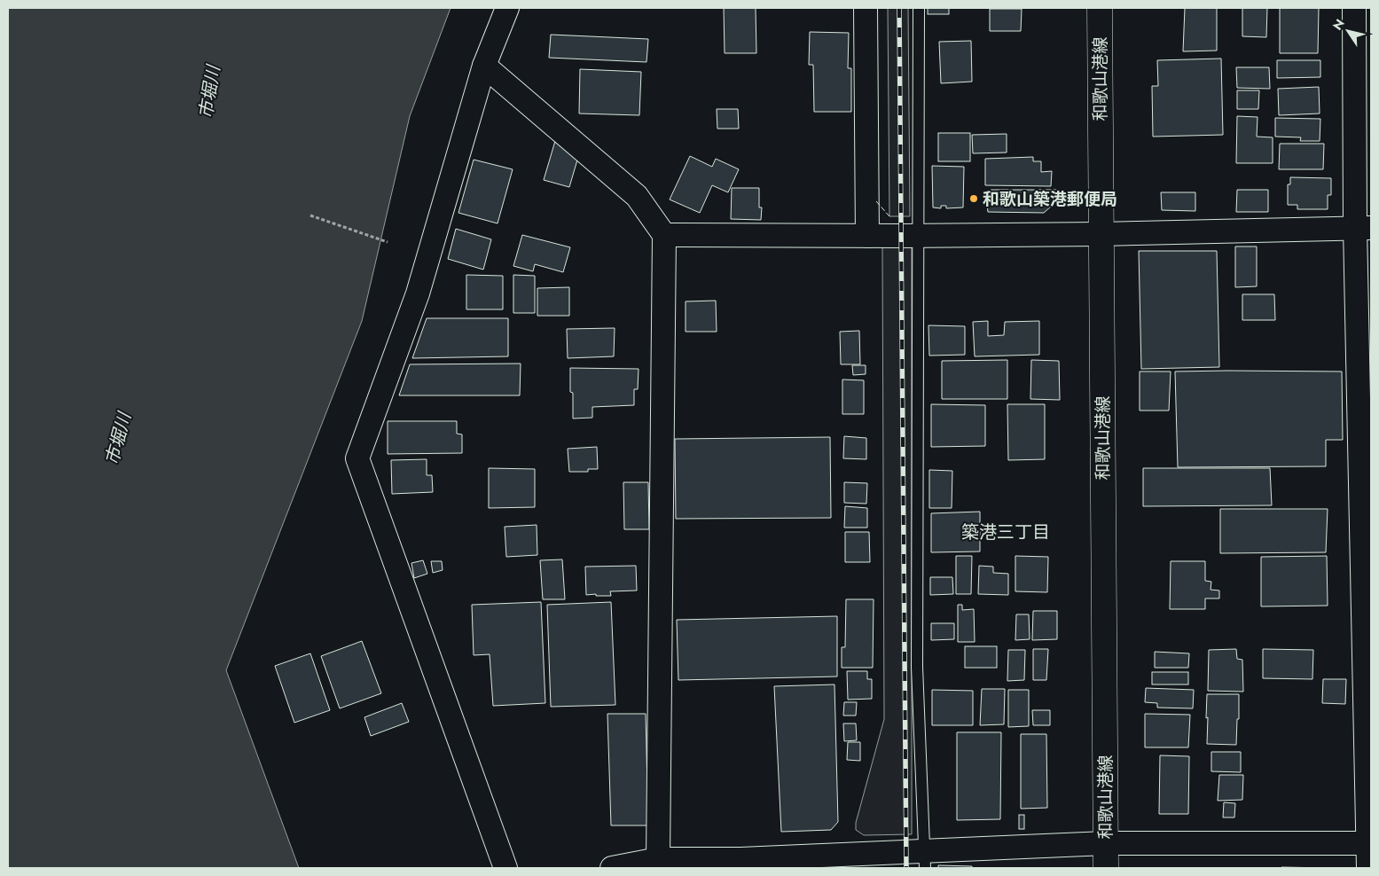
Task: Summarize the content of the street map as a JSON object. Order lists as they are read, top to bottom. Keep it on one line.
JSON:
{"streets":{"main road":["和歌山港線"]},"districts":["築港三丁目"],"water":["市堀川"],"places":["和歌山築港郵便局"],"north":"top left"}
